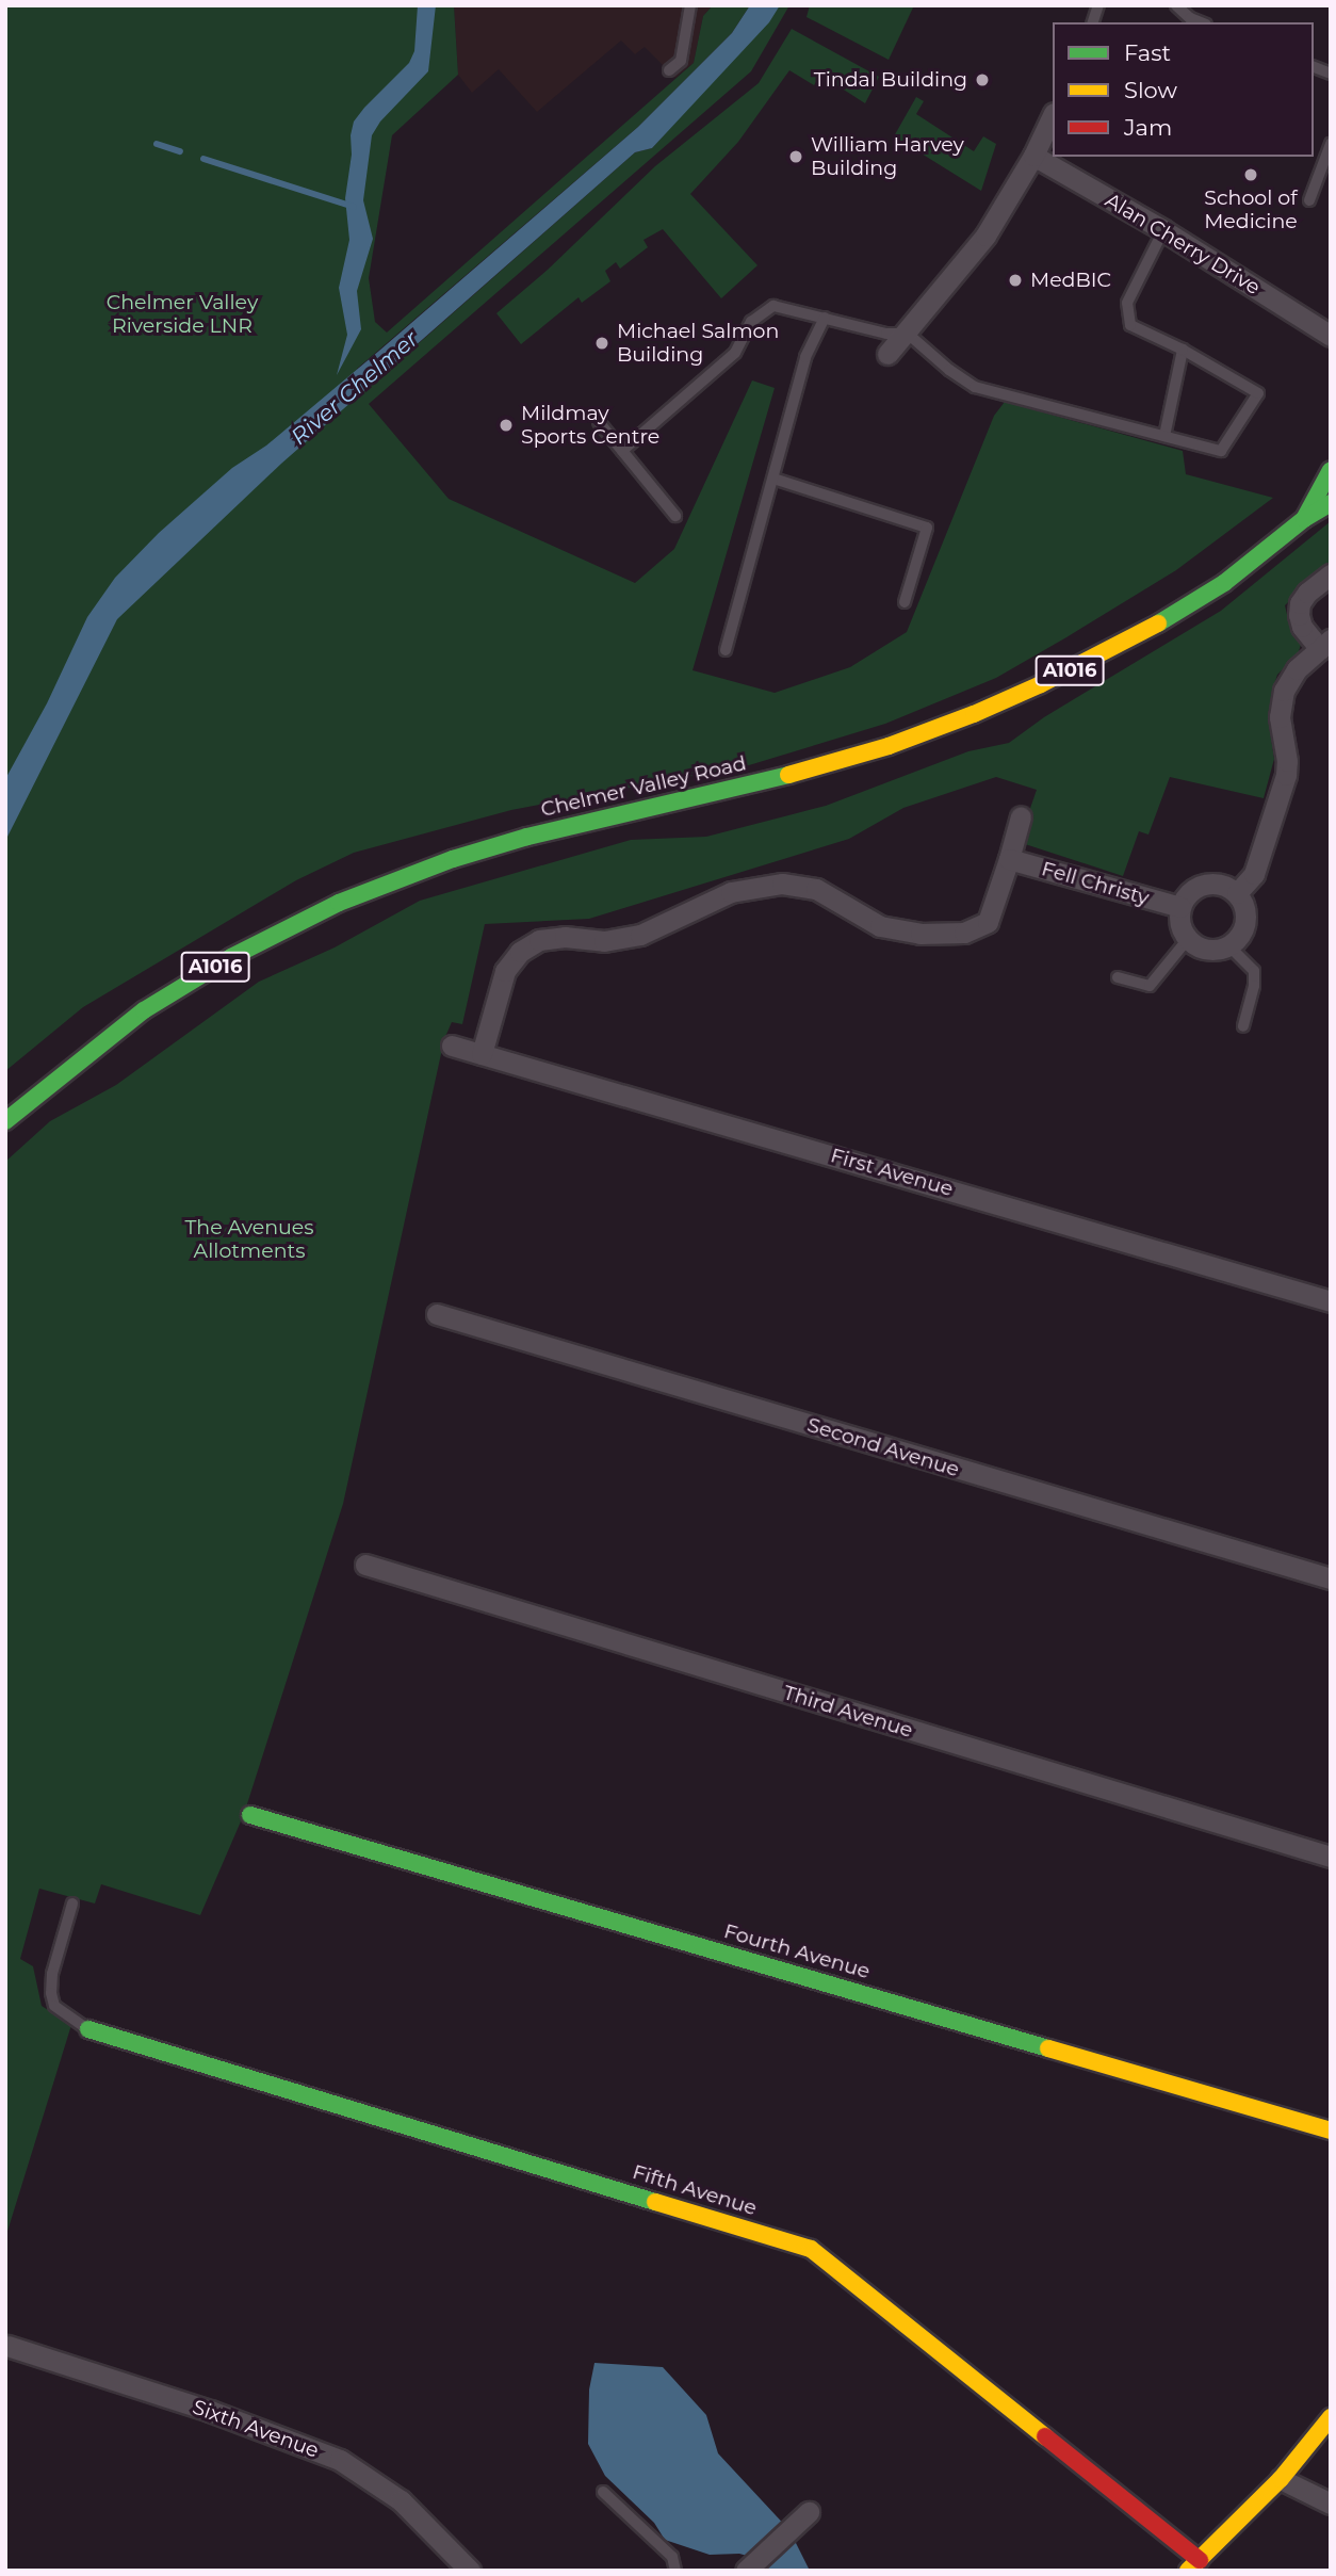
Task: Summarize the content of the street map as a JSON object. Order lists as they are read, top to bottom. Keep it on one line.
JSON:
{"streets":{"street":["Alan Cherry Drive","A1016","Chelmer Valley Road","Fell Christy","First Avenue","Second Avenue","Third Avenue","Fourth Avenue","Fifth Avenue","Sixth Avenue"]},"water":["River Chelmer"],"parks":["Chelmer Valley Riverside LNR","The Avenues Allotments"],"places":["Tindal Building","William Harvey Building","School of Medicine","MedBIC","Michael Salmon Building","Mildmay Sports Centre"],"legend":["Fast","Slow","Jam"]}
